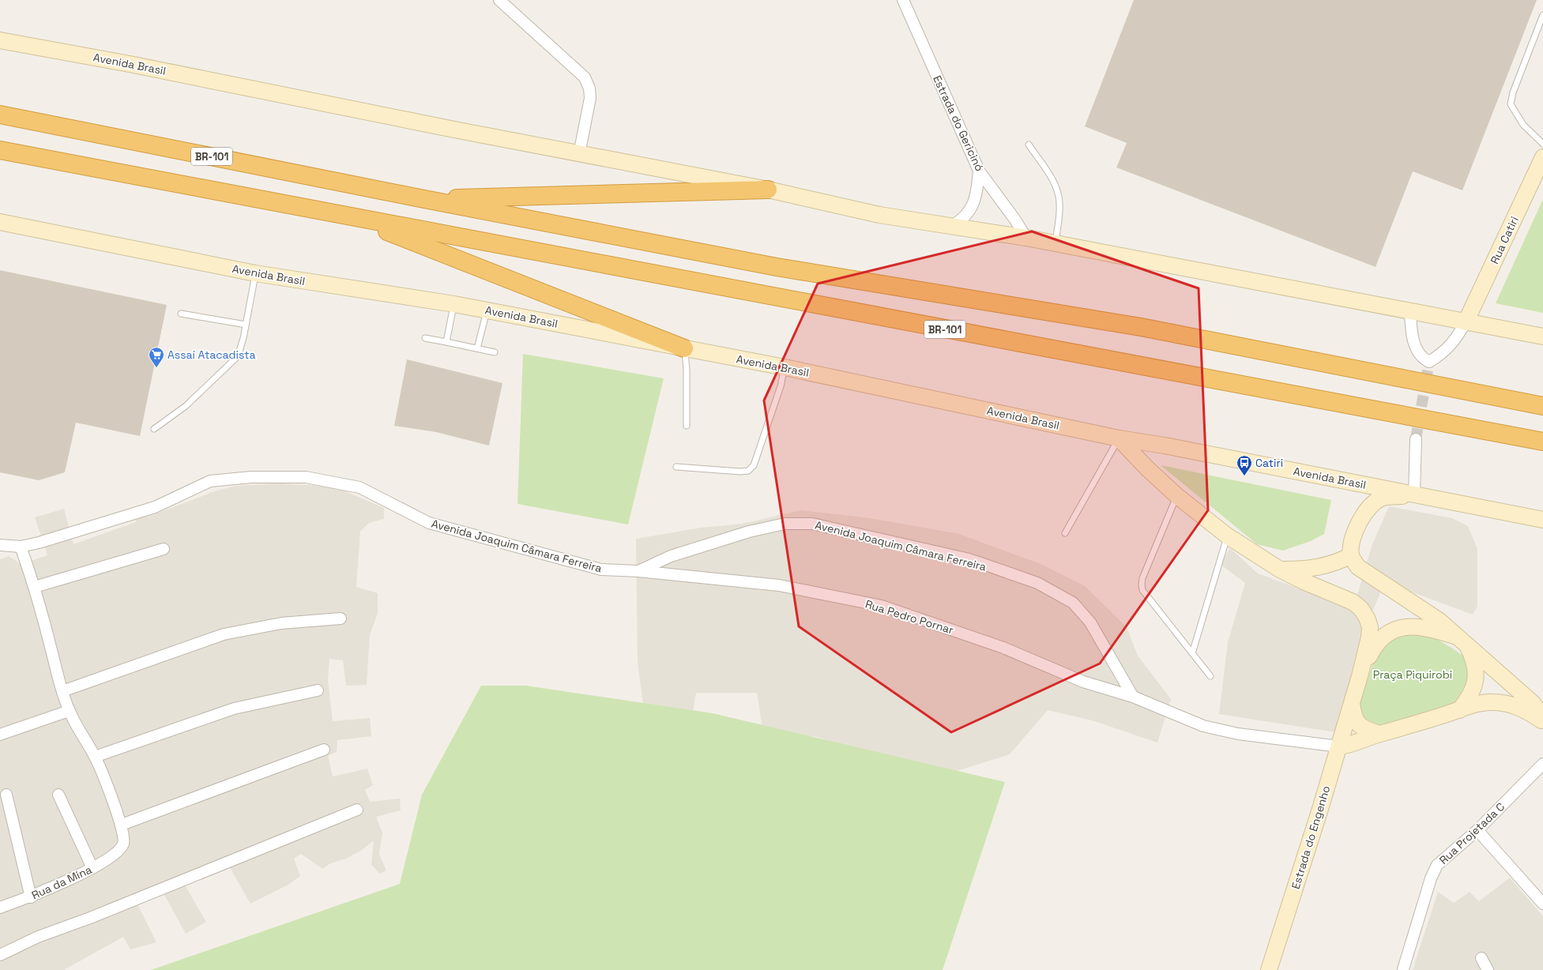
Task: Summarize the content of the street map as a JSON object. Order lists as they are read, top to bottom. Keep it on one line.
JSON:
{"streets":{"highway":["BR-101"],"main road":["Avenida Brasil","Rua Catiri","Estrada do Engenho"],"street":["Estrada do Gericinó","Avenida Joaquim Câmara Ferreira","Rua Pedro Pornar","Rua Projetada C","Rua da Mina"]},"crossings":[["Avenida Brasil","Estrada do Gericinó"],["Avenida Brasil","Rua Catiri"],["Avenida Joaquim Câmara Ferreira","Rua Pedro Pornar"],["Rua Pedro Pornar","Estrada do Engenho"]],"parks":["Praça Piquirobi"],"places":{"supermarket":["Assaí Atacadista"],"bus stop":["Catiri"]}}
